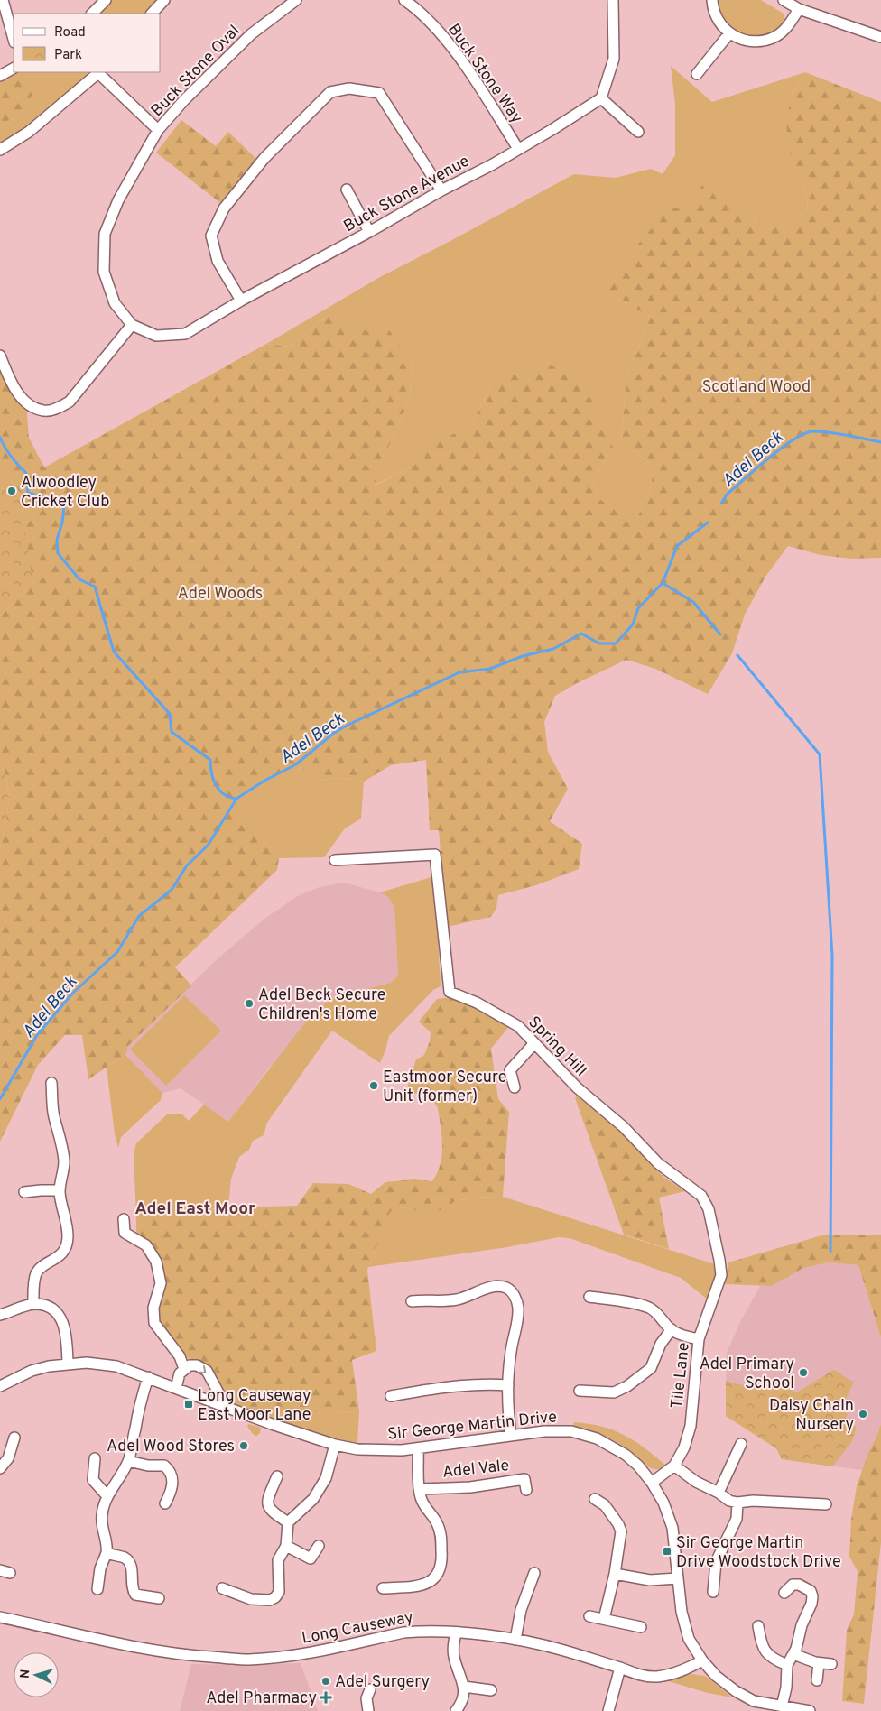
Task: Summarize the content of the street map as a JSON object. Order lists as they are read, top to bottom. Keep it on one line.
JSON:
{"streets":{"street":["Buck Stone Oval","Buck Stone Way","Buck Stone Avenue","Spring Hill","Tile Lane","Sir George Martin Drive","Adel Vale","Long Causeway"]},"crossings":[["Buck Stone Oval","Buck Stone Avenue"],["Buck Stone Way","Buck Stone Avenue"],["Spring Hill","Tile Lane"],["Tile Lane","Sir George Martin Drive"],["Sir George Martin Drive","Long Causeway"]],"districts":["Adel East Moor"],"water":["Adel Beck"],"parks":["Scotland Wood","Adel Woods"],"places":{"other":["Alwoodley Cricket Club","Adel Beck Secure Children's Home","Eastmoor Secure Unit (former)","Adel Primary School","Daisy Chain Nursery","Adel Wood Stores","Adel Surgery"],"transit":["Long Causeway East Moor Lane","Sir George Martin Drive Woodstock Drive"],"health":["Adel Pharmacy"]},"legend":["Road","Park"],"north":"left"}
